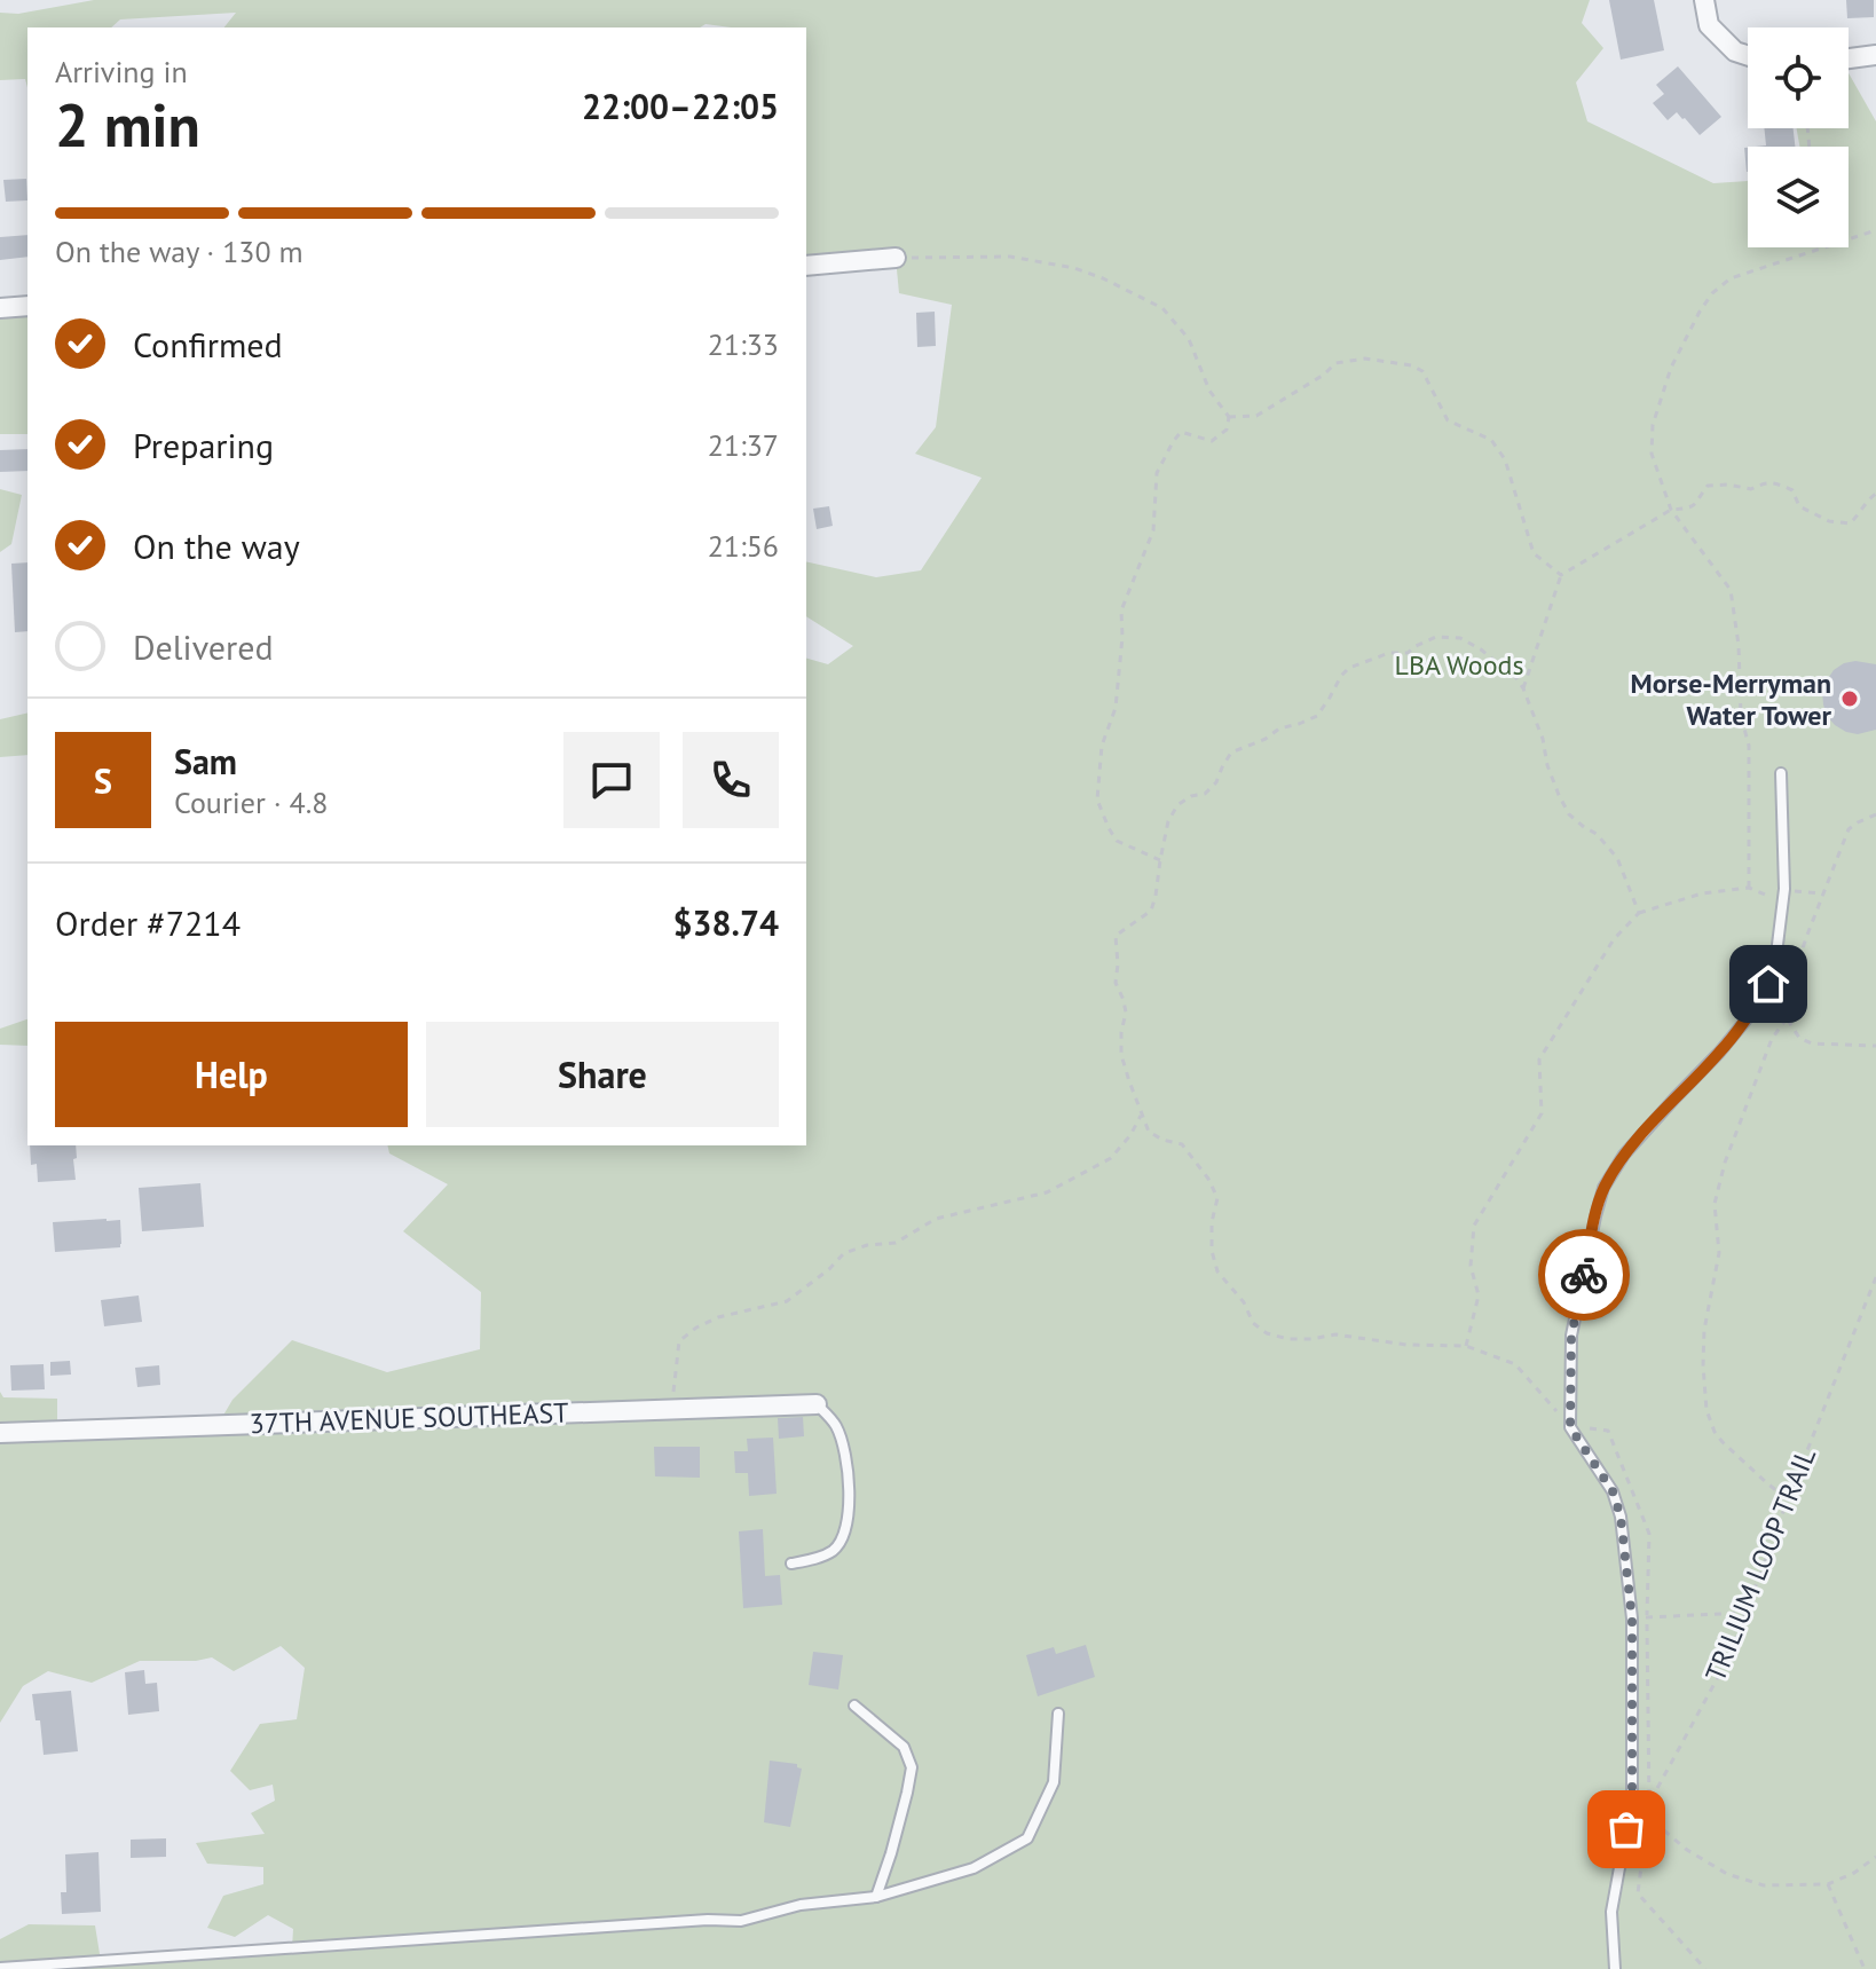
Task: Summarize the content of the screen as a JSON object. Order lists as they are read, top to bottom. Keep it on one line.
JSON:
{"streets":{"street":["37TH AVENUE SOUTHEAST"],"path":["TRILIUM LOOP TRAIL"]},"parks":["LBA Woods"],"places":["Morse-Merryman Water Tower"],"page":{"heading":["2 min","Arriving in","22:00–22:05"],"panel":["Sam","Courier · 4.8","Order #7214","$38.74"],"bar":"On the way · 130 m","list":[["Confirmed","21:33"],["Preparing","21:37"],["On the way","21:56"],"Delivered"],"round":"S","buttons":["Help","Share"]}}
